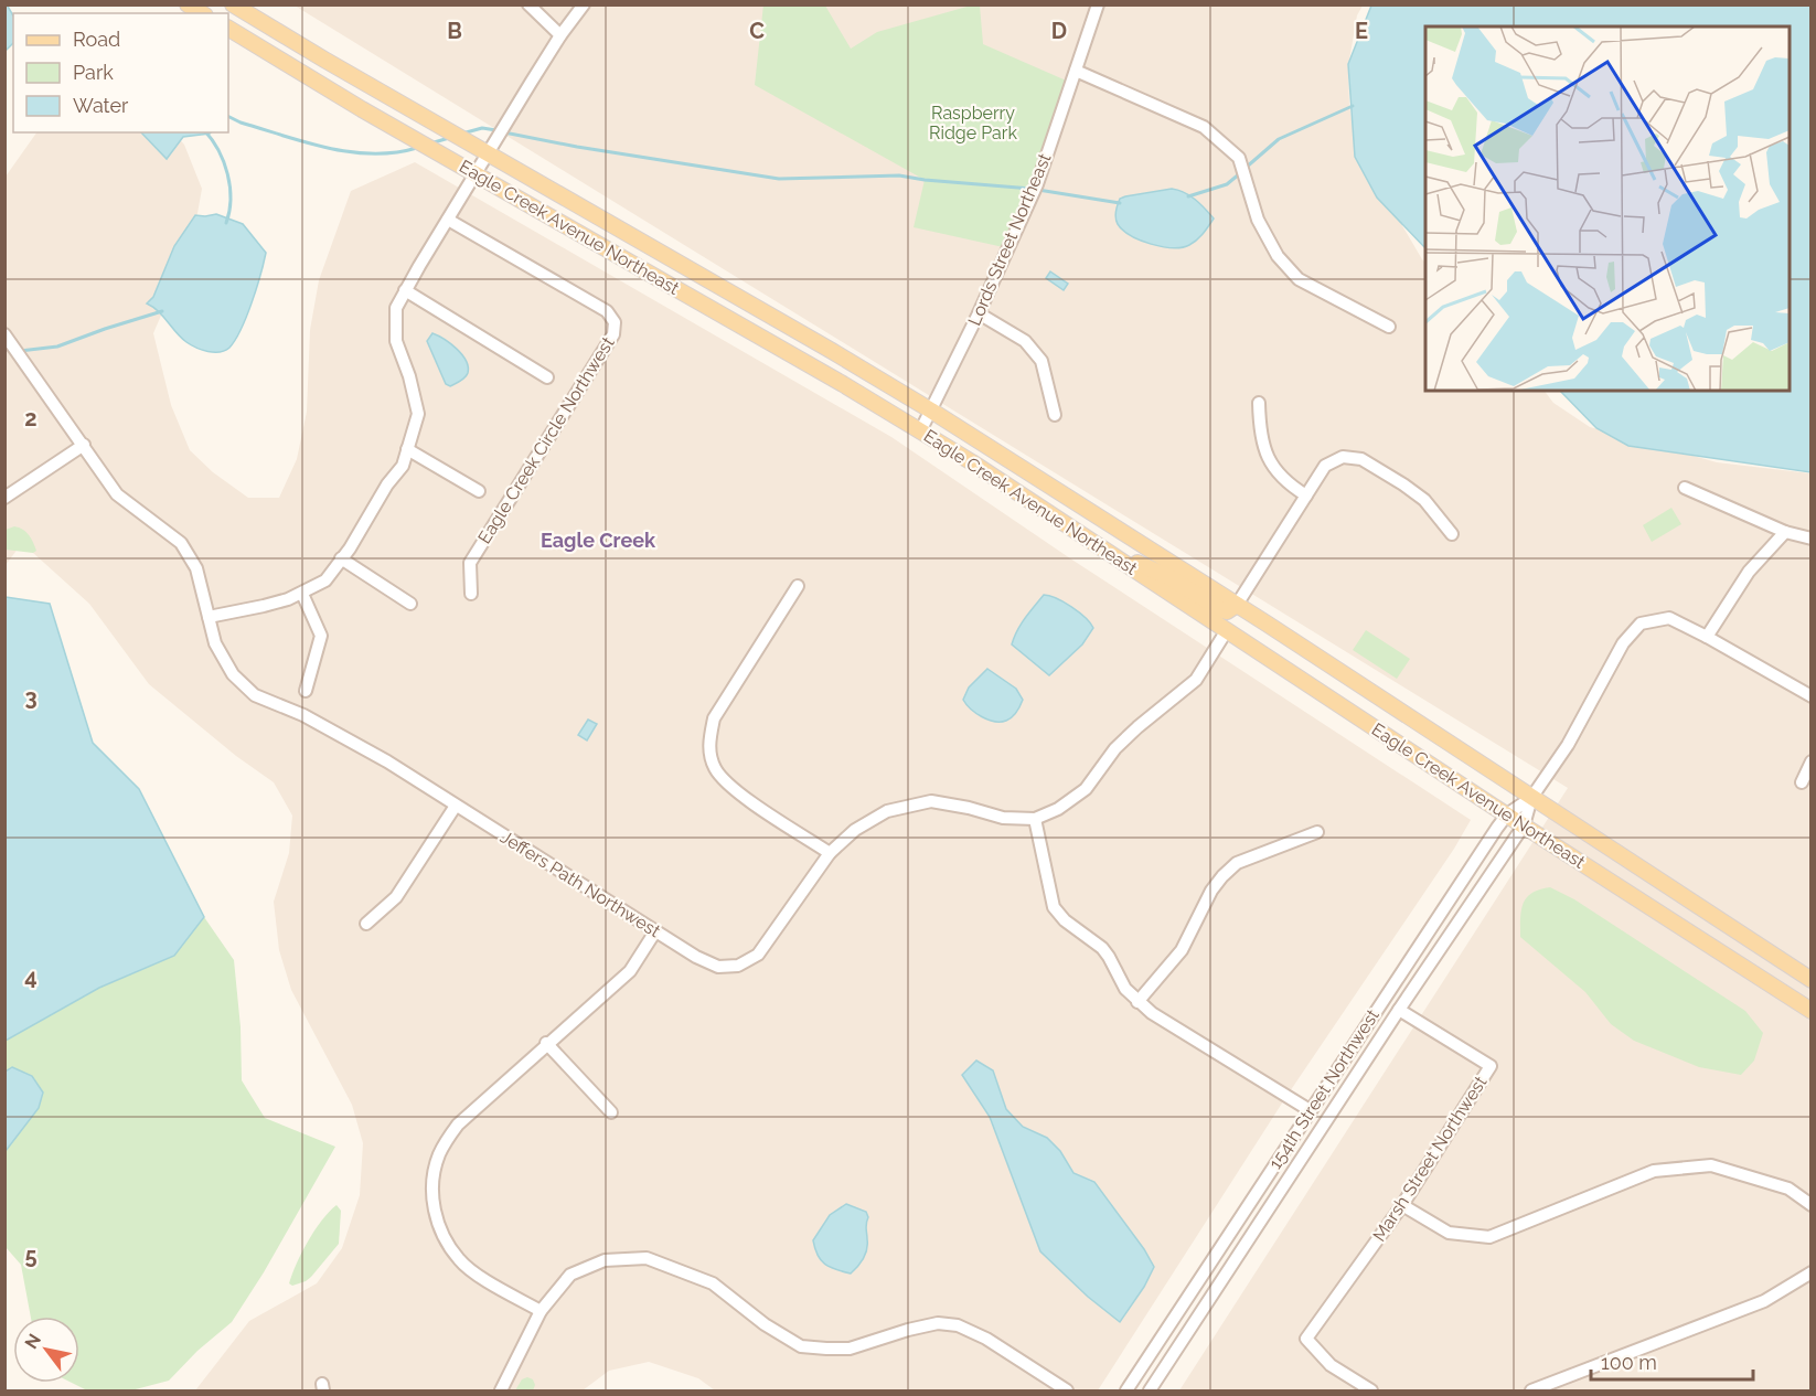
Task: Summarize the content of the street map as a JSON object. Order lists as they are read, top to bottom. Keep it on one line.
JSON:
{"streets":{"main road":["Eagle Creek Avenue Northeast"],"street":["Lords Street Northeast","Eagle Creek Circle Northwest","Jeffers Path Northwest","154th Street Northwest","Marsh Street Northwest"]},"crossings":[["Eagle Creek Avenue Northeast","Lords Street Northeast"],["Eagle Creek Avenue Northeast","Jeffers Path Northwest"],["Eagle Creek Avenue Northeast","154th Street Northwest"],["154th Street Northwest","Marsh Street Northwest"]],"districts":["Eagle Creek"],"parks":["Raspberry Ridge Park"],"legend":["Road","Park","Water"],"scale_bar":"100 m","north":"top left","grid":{"columns":["B","C","D","E"],"rows":["2","3","4","5"]}}
